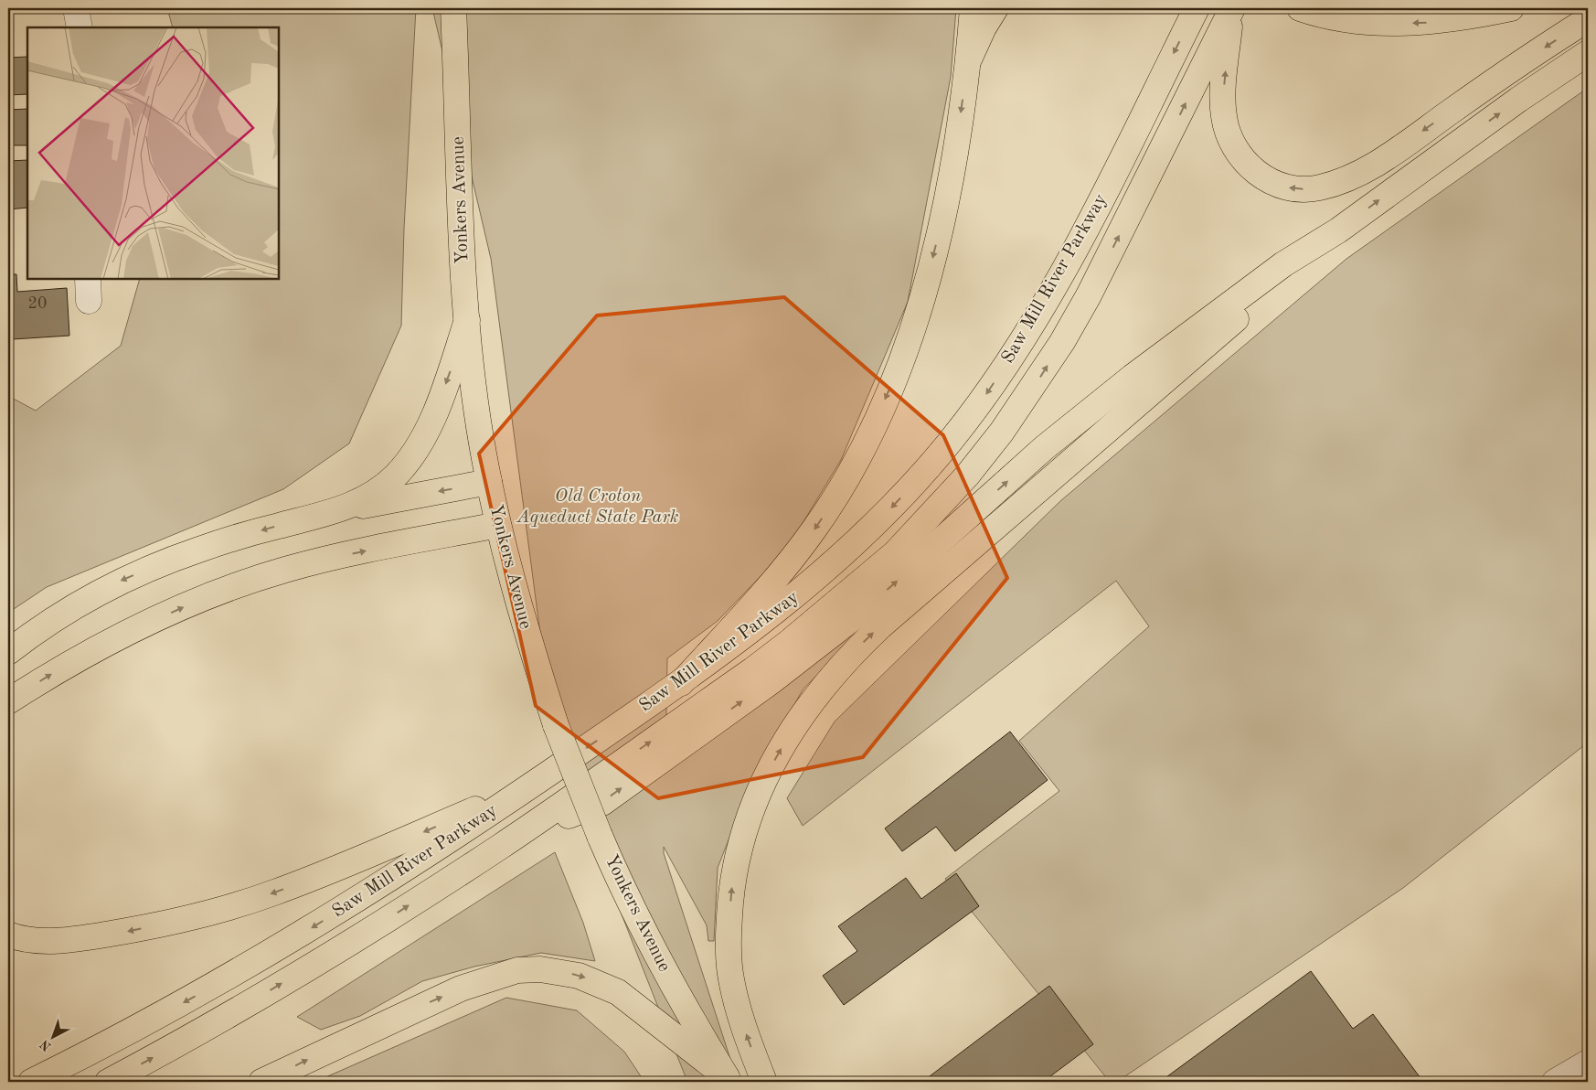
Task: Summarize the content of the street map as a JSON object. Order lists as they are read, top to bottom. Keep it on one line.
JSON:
{"streets":{"main road":["Yonkers Avenue","Saw Mill River Parkway"]},"parks":["Old Croton Aqueduct State Park"],"house_numbers":["20"],"north":"bottom left"}
